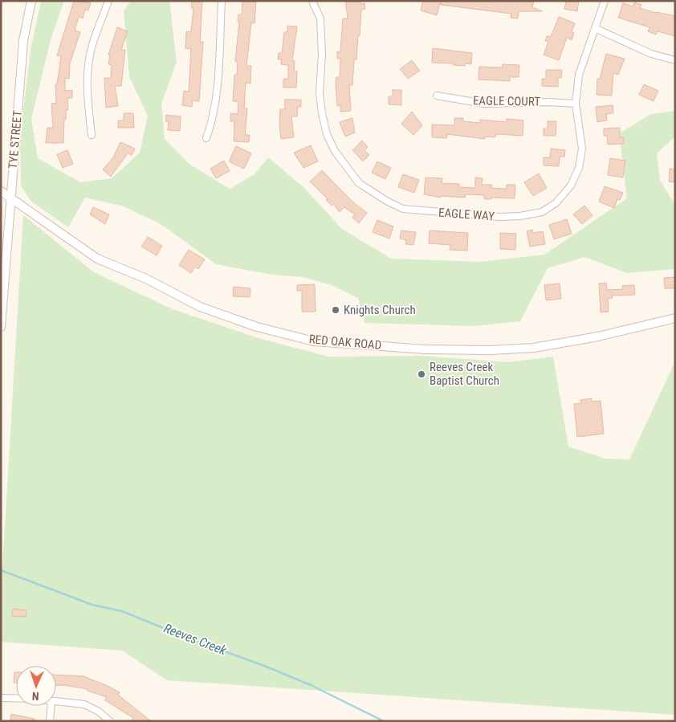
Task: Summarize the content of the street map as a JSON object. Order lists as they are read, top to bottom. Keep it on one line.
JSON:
{"streets":{"street":["EAGLE COURT","TYE STREET","EAGLE WAY","RED OAK ROAD"]},"crossings":[["EAGLE COURT","EAGLE WAY"],["TYE STREET","RED OAK ROAD"]],"water":["Reeves Creek"],"places":["Knights Church","Reeves Creek Baptist Church"],"north":"bottom"}
